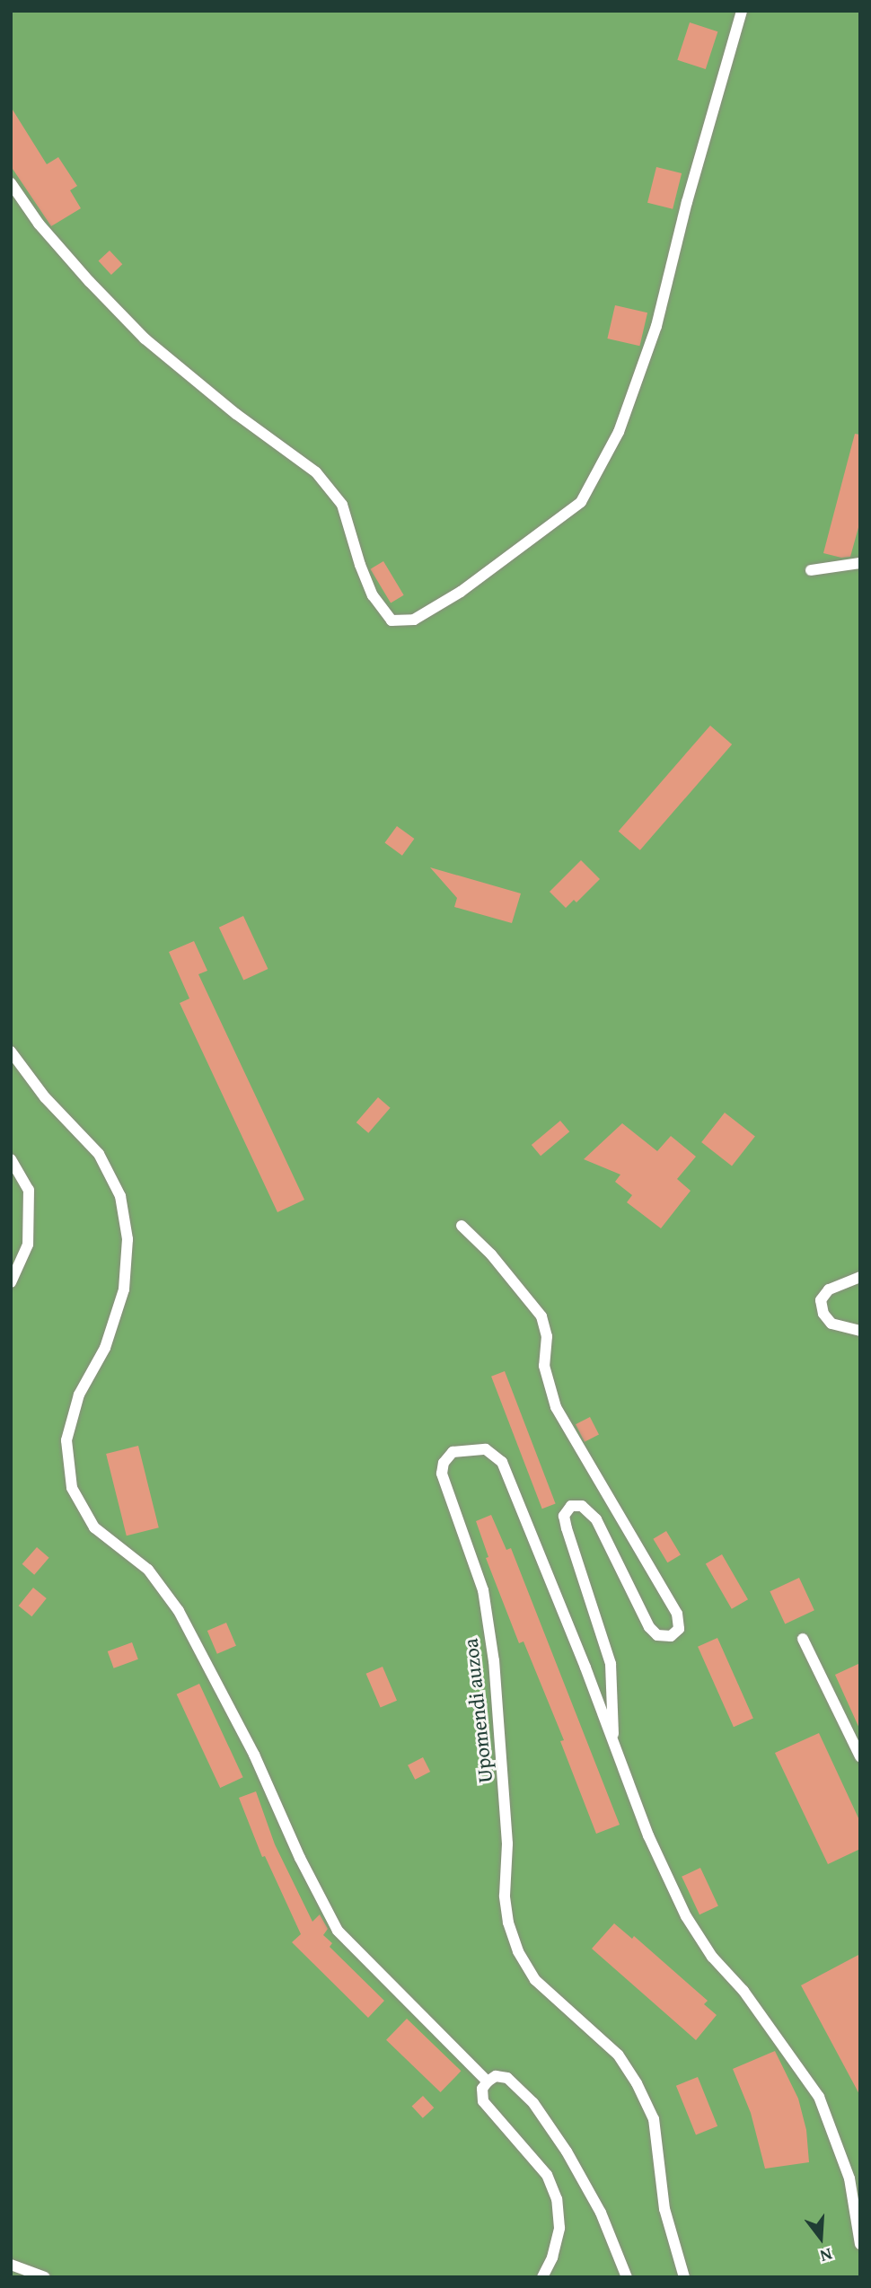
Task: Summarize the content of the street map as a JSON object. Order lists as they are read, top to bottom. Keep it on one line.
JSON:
{"streets":{"lane":["Upomendi auzoa"]},"north":"bottom"}
